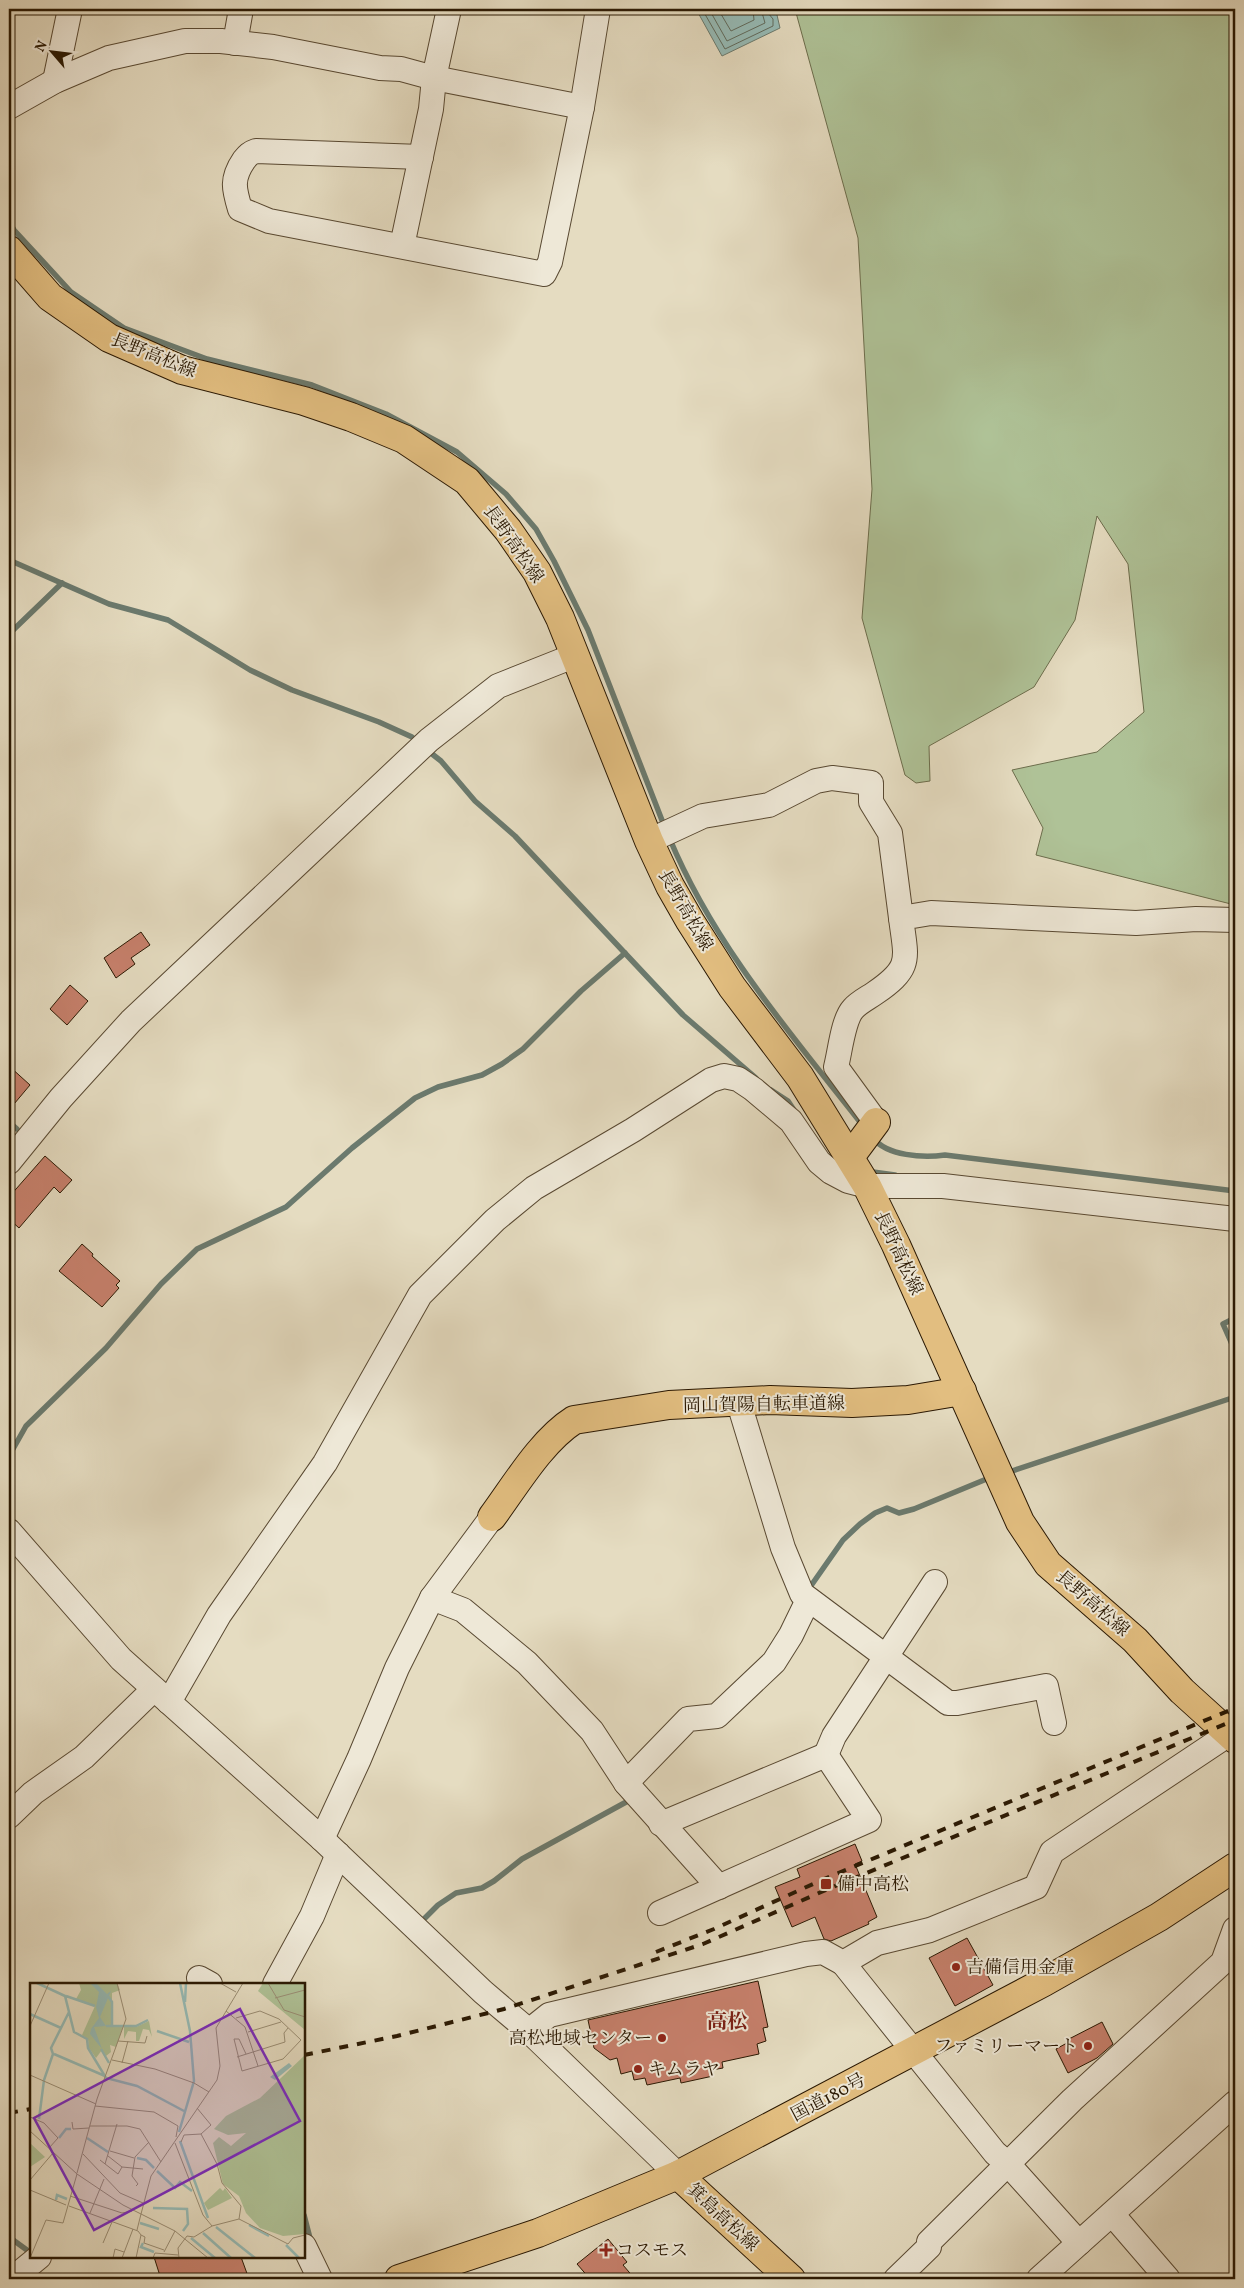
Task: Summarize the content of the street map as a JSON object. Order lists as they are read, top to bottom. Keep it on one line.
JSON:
{"streets":{"main road":["長野高松線","岡山賀陽自転車道線","国道180号","箕島高松線"]},"crossings":[["長野高松線","岡山賀陽自転車道線"],["国道180号","箕島高松線"]],"districts":["高松"],"places":{"transit":["備中高松"],"other":["吉備信用金庫","高松地域センター","ファミリーマート","キムラヤ"],"health":["コスモス"]},"north":"top left"}
